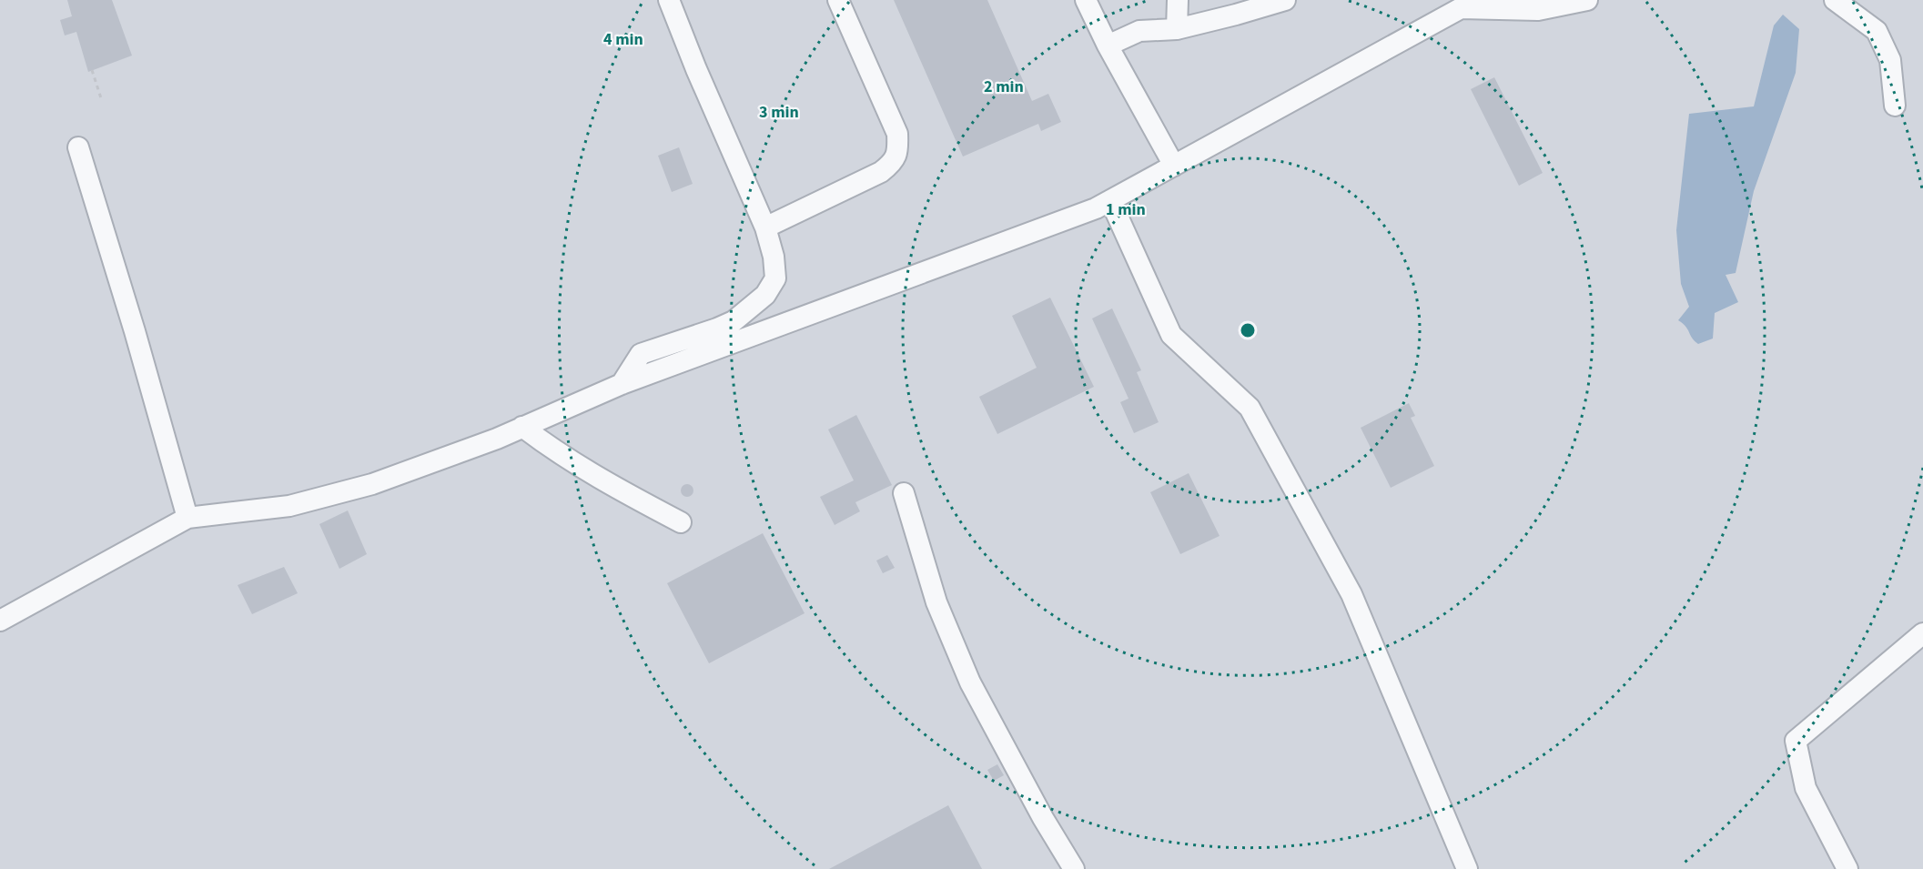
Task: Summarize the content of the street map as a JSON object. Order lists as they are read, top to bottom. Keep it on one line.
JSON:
{"rings":["4 min","2 min","3 min","1 min"]}
